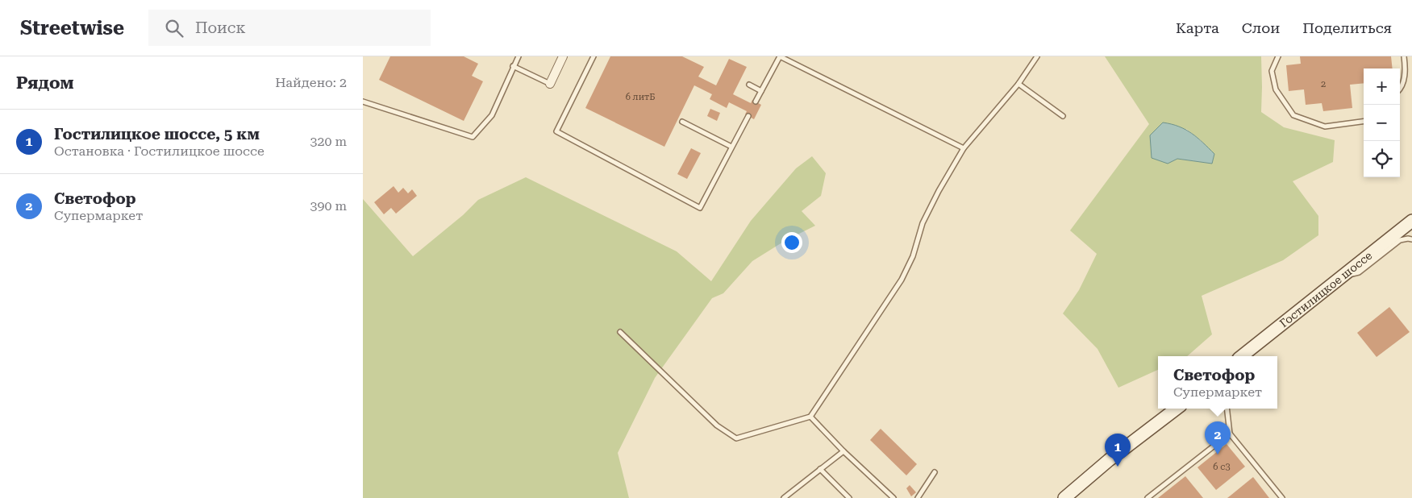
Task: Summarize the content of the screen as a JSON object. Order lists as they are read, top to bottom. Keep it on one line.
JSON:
{"streets":{"main road":["Гостилицкое шоссе"]},"house_numbers":["2","6 литБ","6 с3"],"page":{"header":"Streetwise","search":"Поиск","nav":["Карта","Слои","Поделиться"],"heading":["Рядом","Найдено: 2"],"map_buttons":["+","−"],"list":[{"mark":"1","name":"Гостилицкое шоссе, 5 км","note":"Остановка · Гостилицкое шоссе","value":"320 m"},{"mark":"2","name":"Светофор","note":"Супермаркет","value":"390 m"}],"popup":["Светофор","Супермаркет"],"pins":["2","1"]}}
